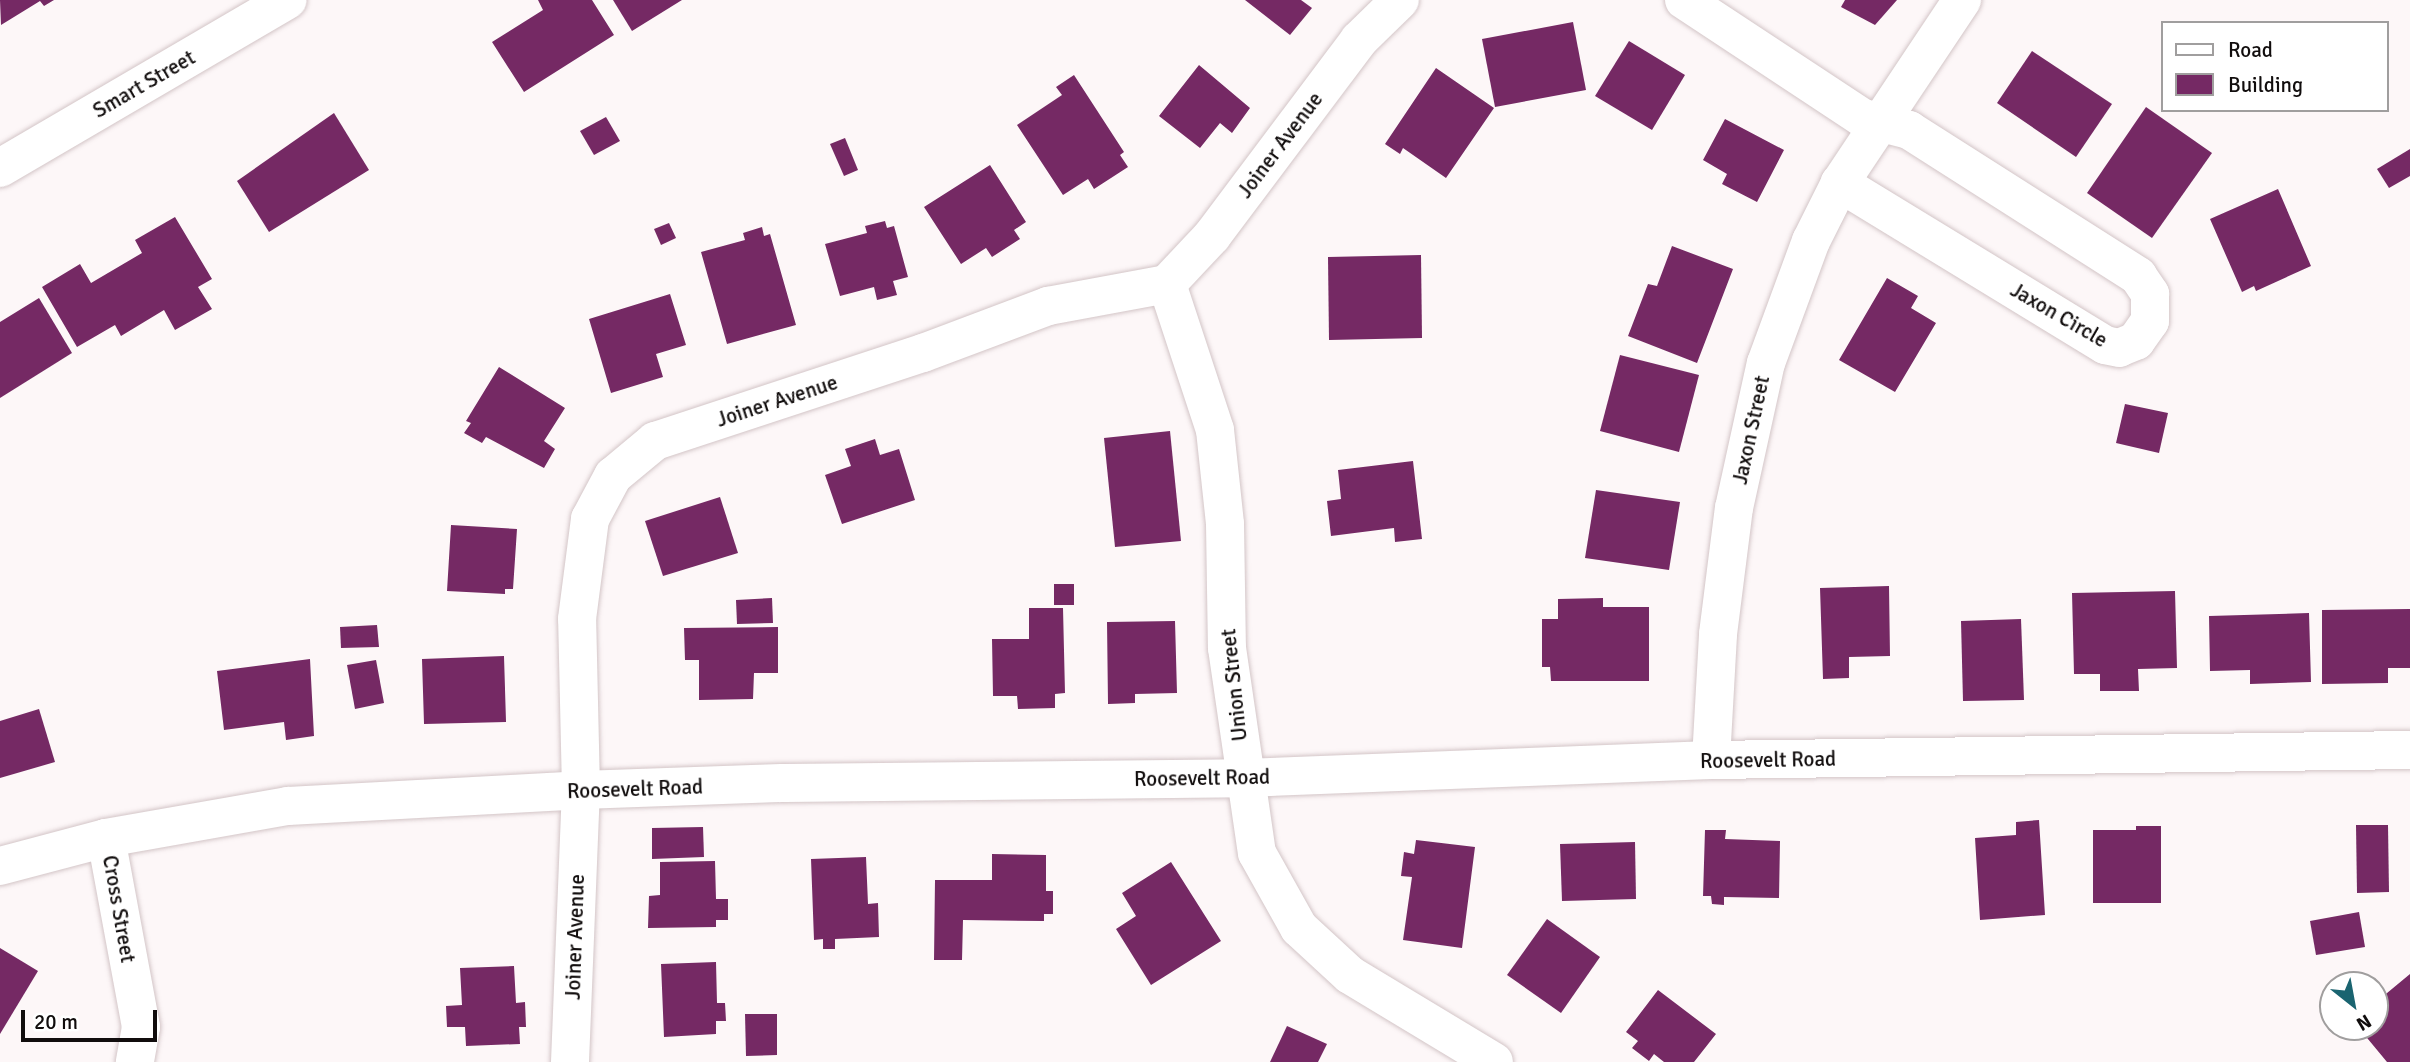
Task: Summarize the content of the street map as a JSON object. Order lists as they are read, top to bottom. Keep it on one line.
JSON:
{"streets":{"street":["Smart Street","Joiner Avenue","Jaxon Circle","Jaxon Street","Union Street","Roosevelt Road","Cross Street"]},"crossings":[["Joiner Avenue","Union Street"],["Joiner Avenue","Roosevelt Road"],["Jaxon Circle","Jaxon Street"],["Jaxon Street","Roosevelt Road"],["Union Street","Roosevelt Road"],["Roosevelt Road","Cross Street"]],"legend":["Road","Building"],"scale_bar":"20 m","north":"bottom right"}
